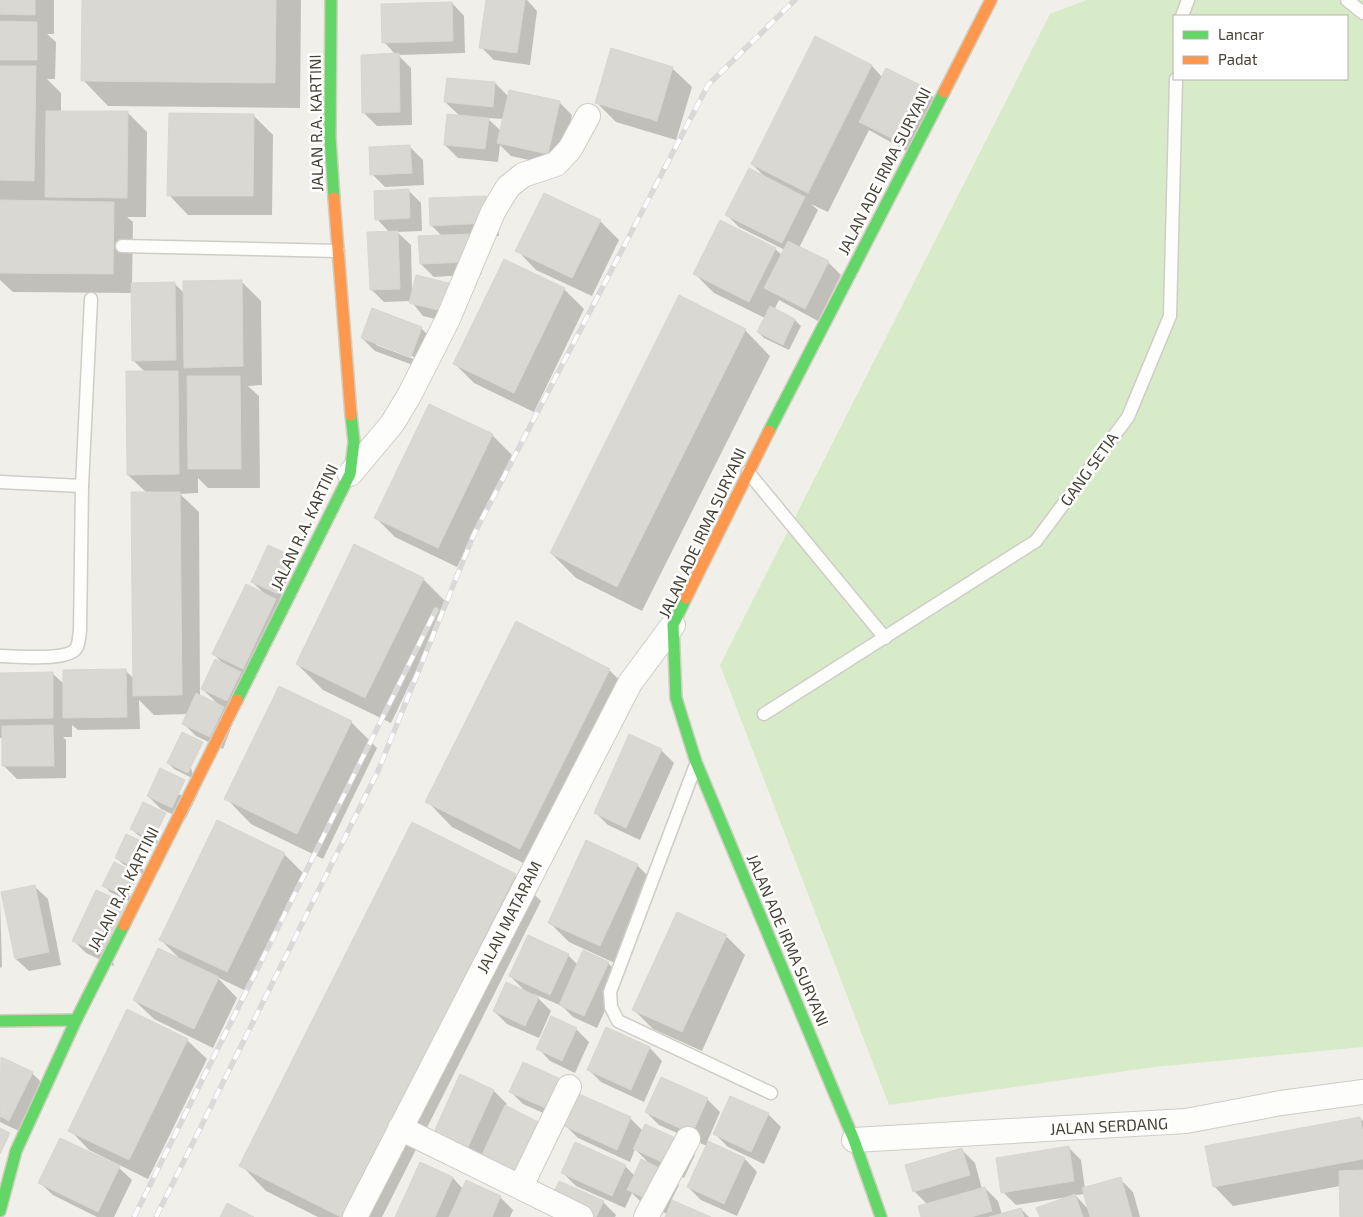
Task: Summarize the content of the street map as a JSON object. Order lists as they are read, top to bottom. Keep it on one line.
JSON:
{"streets":{"street":["JALAN R.A. KARTINI","JALAN ADE IRMA SURYANI","JALAN MATARAM","JALAN SERDANG"],"lane":["GANG SETIA"]},"crossings":[["JALAN ADE IRMA SURYANI","JALAN MATARAM"],["JALAN ADE IRMA SURYANI","JALAN SERDANG"]],"legend":["Lancar","Padat"]}
